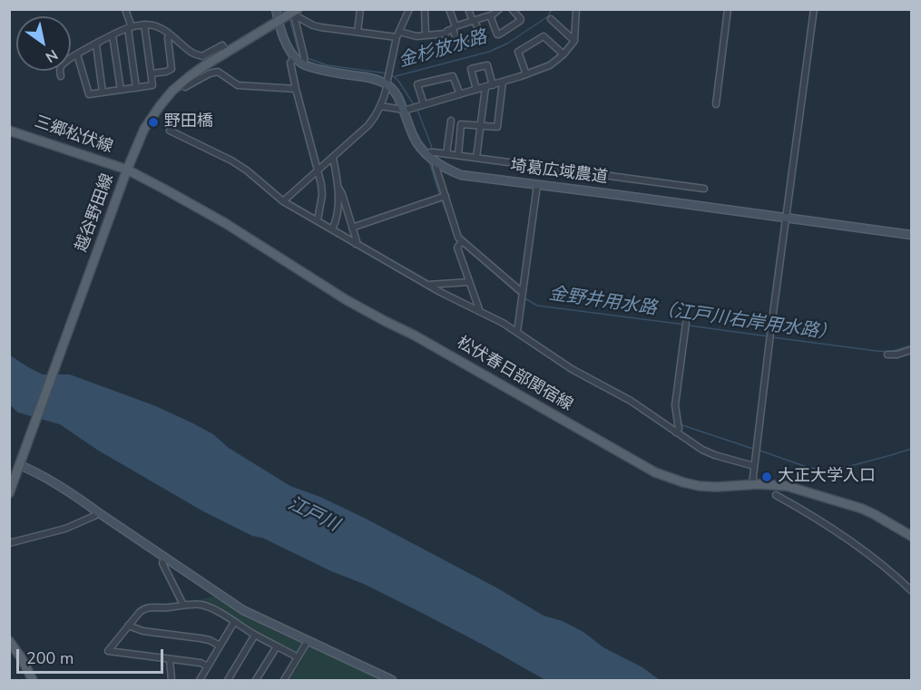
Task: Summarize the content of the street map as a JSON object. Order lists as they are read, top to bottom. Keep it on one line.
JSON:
{"streets":{"main road":["三郷松伏線","越谷野田線","松伏春日部関宿線"],"street":["埼葛広域農道"]},"crossings":[["三郷松伏線","越谷野田線"],["三郷松伏線","松伏春日部関宿線"],["越谷野田線","松伏春日部関宿線"]],"water":["金杉放水路","金野井用水路（江戸川右岸用水路）","江戸川"],"places":["野田橋","大正大学入口"],"scale_bar":"200 m","north":"bottom right"}
